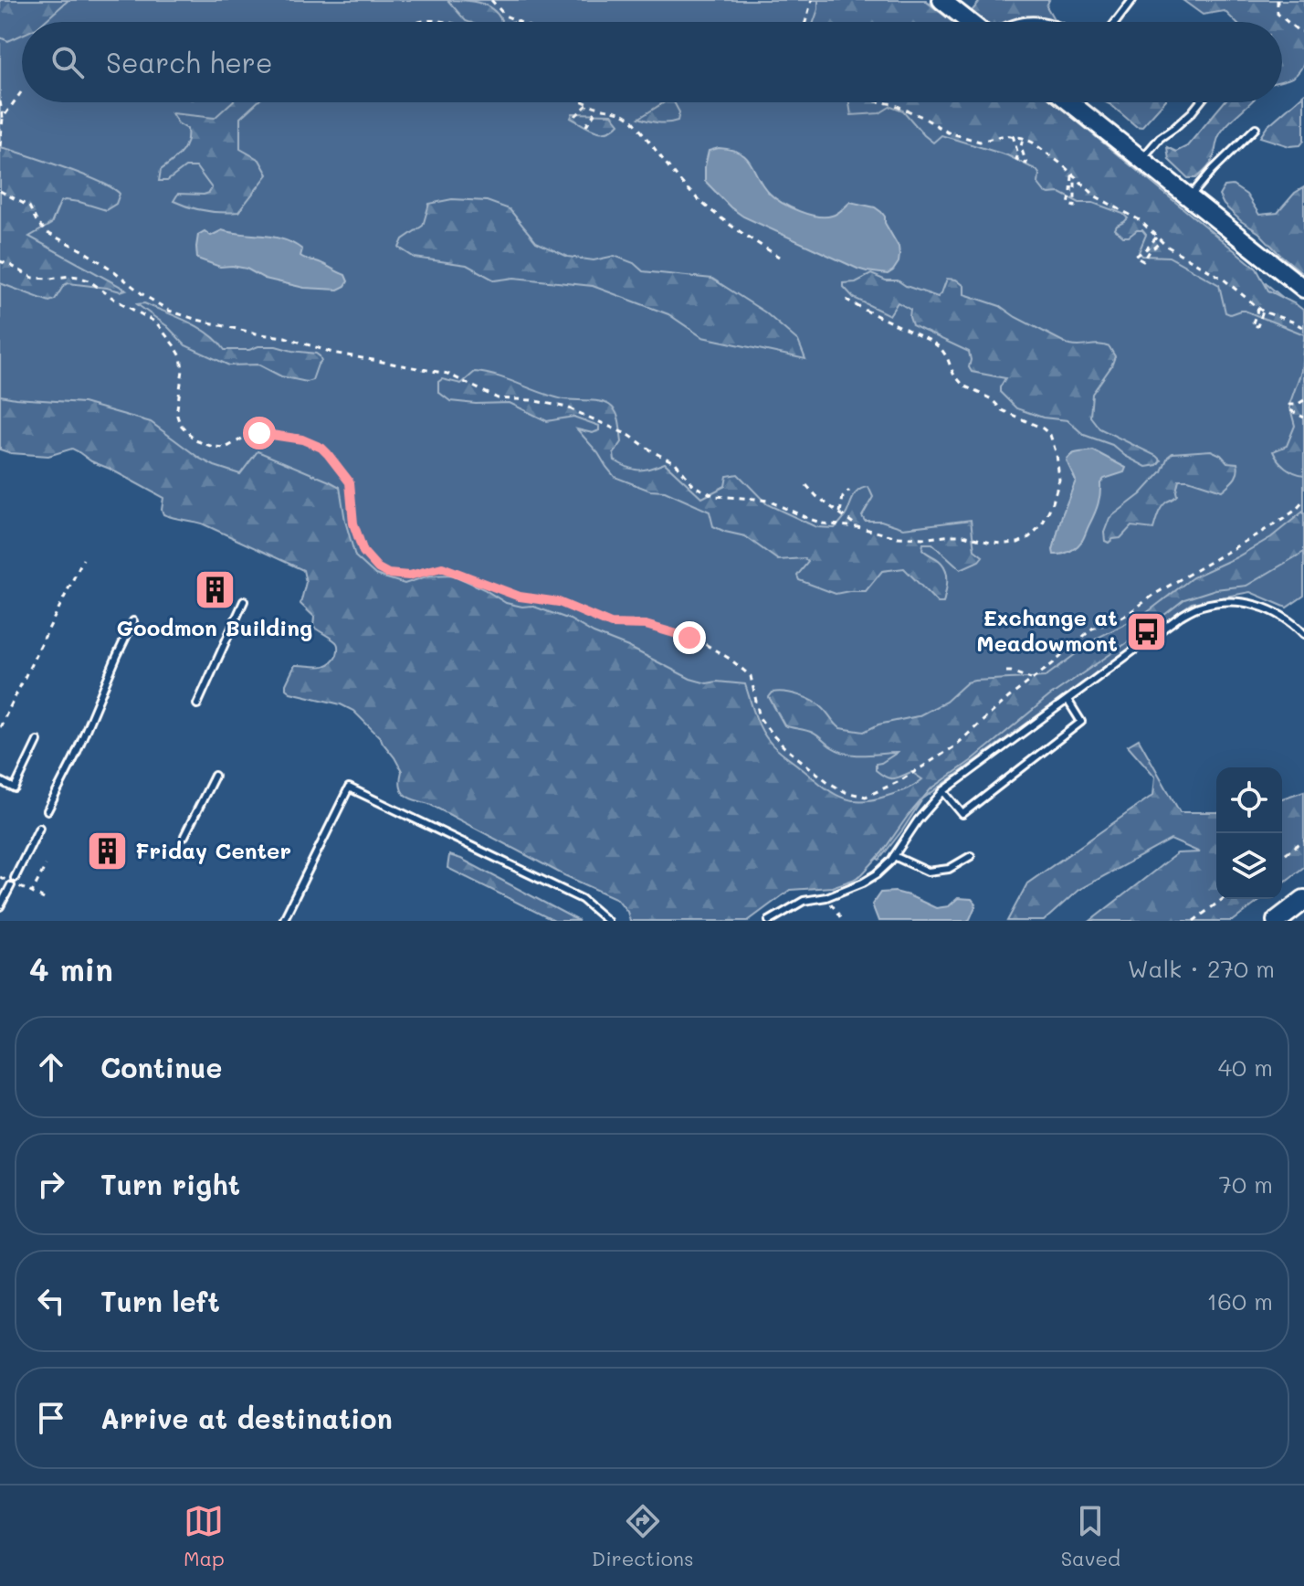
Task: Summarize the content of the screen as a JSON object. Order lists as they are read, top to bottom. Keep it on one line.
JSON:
{"places":{"building":["Goodmon Building","Friday Center"],"bus stop":["Exchange at Meadowmont"]},"page":{"search":"Search here","heading":["4 min","Walk · 270 m"],"list":[["Continue","40 m"],["Turn right","70 m"],["Turn left","160 m"],"Arrive at destination"],"nav":["Map","Directions","Saved"]}}
